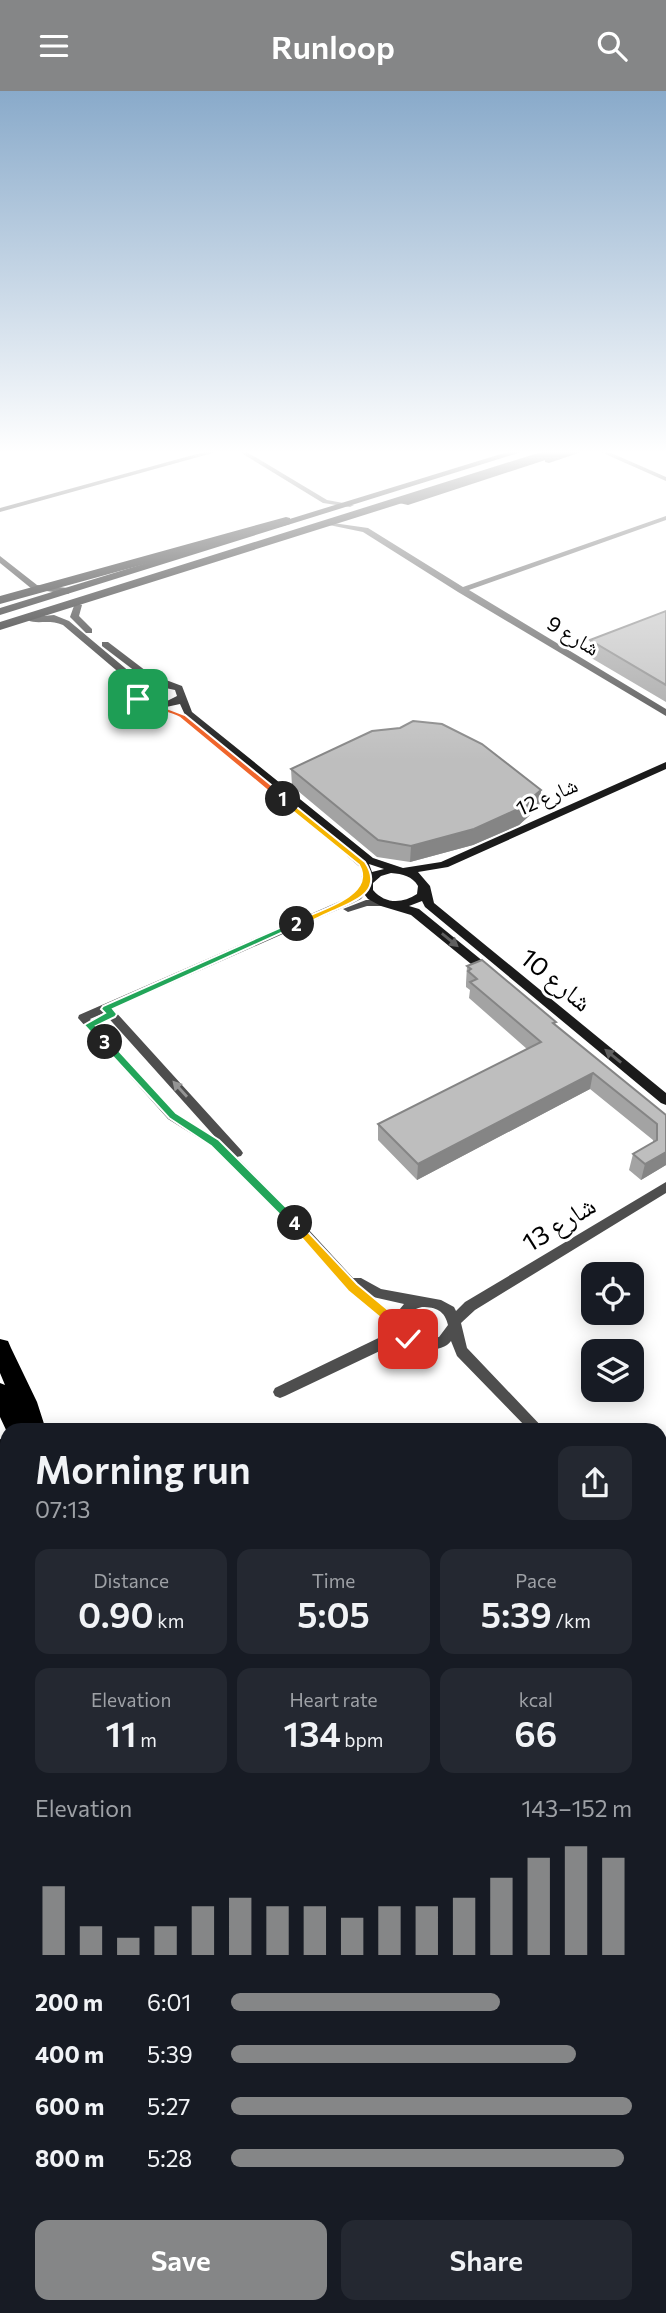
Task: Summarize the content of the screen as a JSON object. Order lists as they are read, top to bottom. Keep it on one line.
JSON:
{"streets":{"street":["شارع 9","شارع 12","شارع 10","شارع 13"]},"crossings":[["شارع 12","شارع 10"]],"page":{"header":"Runloop","pins":["1","2","3","4"],"heading":["Morning run","07:13"],"stats":[["Distance","0.90 km"],["Time","5:05"],["Pace","5:39 /km"],["Elevation","11 m"],["Heart rate","134 bpm"],["kcal","66"]],"chart":["Elevation","143–152 m"],"list":[{"name":"200 m","note":"6:01"},{"name":"400 m","note":"5:39"},{"name":"600 m","note":"5:27"},{"name":"800 m","note":"5:28"}],"buttons":["Save","Share"]}}
